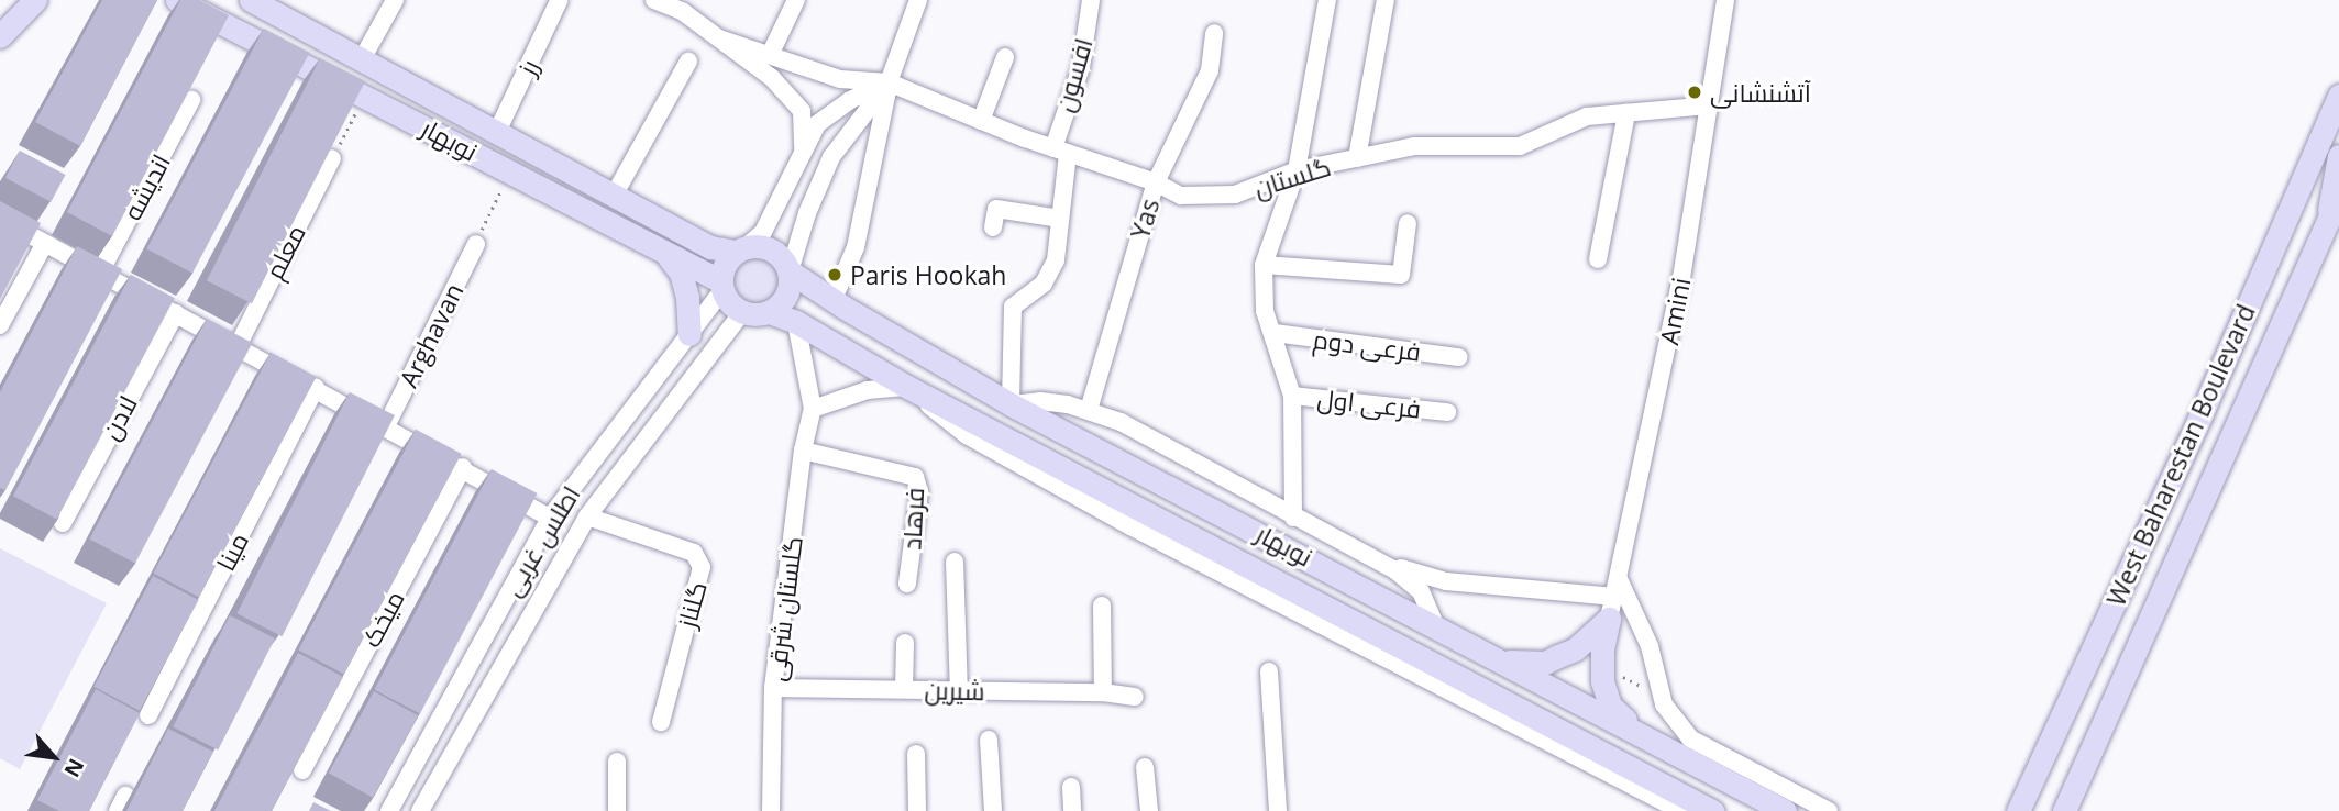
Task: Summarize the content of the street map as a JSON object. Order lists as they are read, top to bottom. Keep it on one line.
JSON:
{"streets":{"main road":["نوبهار","West Baharestan Boulevard"],"street":["رز","افسون","گلستان","اندیشه","Yas","معلم","Amini","Arghavan","فرعی دوم","فرعی اول","لادن","فرهاد","اطلس غربی","مینا","گلناز","گلستان شرقی","میخک","شیرین"]},"crossings":[["رز","نوبهار"],["افسون","نوبهار"],["افسون","گلستان"],["نوبهار","اطلس غربی"],["نوبهار","گلستان شرقی"],["گلستان","Yas"],["گلستان","Amini"],["فرهاد","گلستان شرقی"],["اطلس غربی","گلناز"],["گلستان شرقی","شیرین"]],"places":["آتشنشانی","Paris Hookah"],"north":"bottom right"}
